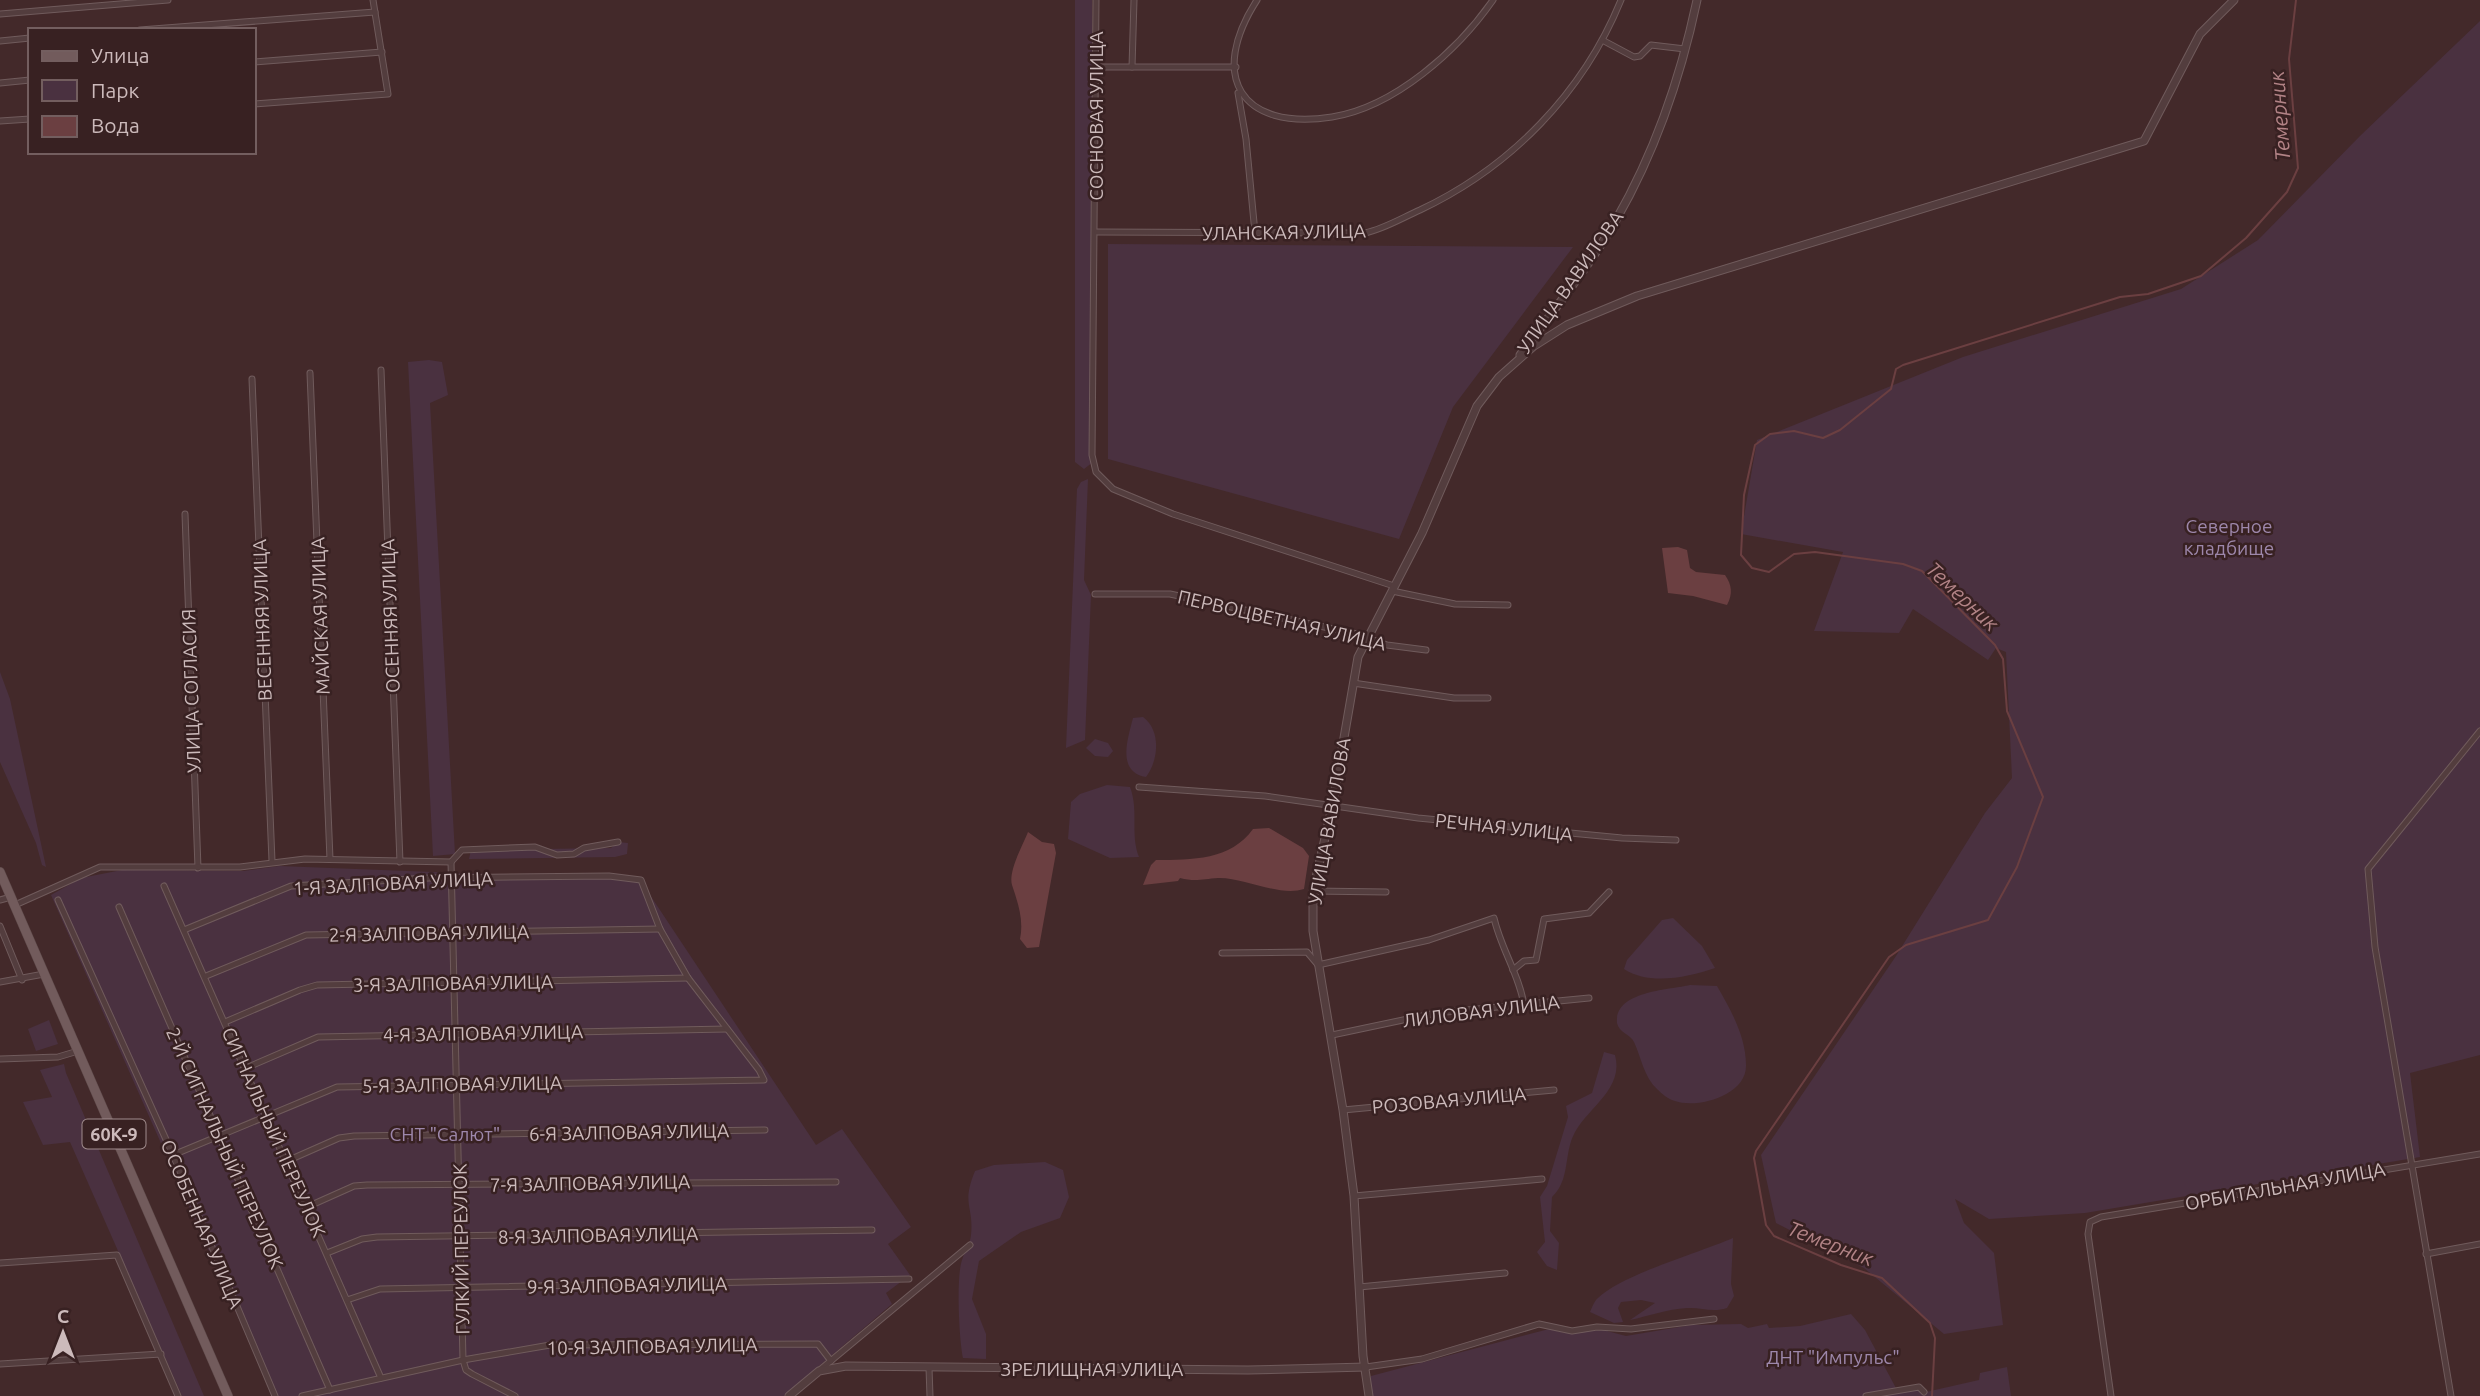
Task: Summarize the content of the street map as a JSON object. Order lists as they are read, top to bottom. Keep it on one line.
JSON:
{"streets":{"main road":["60К-9"],"street":["СОСНОВАЯ УЛИЦА","УЛАНСКАЯ УЛИЦА","УЛИЦА ВАВИЛОВА","МАЙСКАЯ УЛИЦА","ОСЕННЯЯ УЛИЦА","ВЕСЕННЯЯ УЛИЦА","ПЕРВОЦВЕТНАЯ УЛИЦА","УЛИЦА СОГЛАСИЯ","РЕЧНАЯ УЛИЦА","1-Я ЗАЛПОВАЯ УЛИЦА","2-Я ЗАЛПОВАЯ УЛИЦА","3-Я ЗАЛПОВАЯ УЛИЦА","ЛИЛОВАЯ УЛИЦА","4-Я ЗАЛПОВАЯ УЛИЦА","5-Я ЗАЛПОВАЯ УЛИЦА","РОЗОВАЯ УЛИЦА","СИГНАЛЬНЫЙ ПЕРЕУЛОК","6-Я ЗАЛПОВАЯ УЛИЦА","2-Й СИГНАЛЬНЫЙ ПЕРЕУЛОК","7-Я ЗАЛПОВАЯ УЛИЦА","ОРБИТАЛЬНАЯ УЛИЦА","ОСОБЕННАЯ УЛИЦА","8-Я ЗАЛПОВАЯ УЛИЦА","ГУЛКИЙ ПЕРЕУЛОК","9-Я ЗАЛПОВАЯ УЛИЦА","10-Я ЗАЛПОВАЯ УЛИЦА","ЗРЕЛИЩНАЯ УЛИЦА"]},"crossings":[["СОСНОВАЯ УЛИЦА","УЛАНСКАЯ УЛИЦА"],["СОСНОВАЯ УЛИЦА","УЛИЦА ВАВИЛОВА"],["УЛИЦА ВАВИЛОВА","ПЕРВОЦВЕТНАЯ УЛИЦА"],["УЛИЦА ВАВИЛОВА","РЕЧНАЯ УЛИЦА"],["УЛИЦА ВАВИЛОВА","ЛИЛОВАЯ УЛИЦА"],["УЛИЦА ВАВИЛОВА","РОЗОВАЯ УЛИЦА"],["УЛИЦА ВАВИЛОВА","ЗРЕЛИЩНАЯ УЛИЦА"],["1-Я ЗАЛПОВАЯ УЛИЦА","2-Я ЗАЛПОВАЯ УЛИЦА"],["1-Я ЗАЛПОВАЯ УЛИЦА","СИГНАЛЬНЫЙ ПЕРЕУЛОК"],["1-Я ЗАЛПОВАЯ УЛИЦА","ГУЛКИЙ ПЕРЕУЛОК"],["2-Я ЗАЛПОВАЯ УЛИЦА","СИГНАЛЬНЫЙ ПЕРЕУЛОК"],["2-Я ЗАЛПОВАЯ УЛИЦА","ГУЛКИЙ ПЕРЕУЛОК"],["3-Я ЗАЛПОВАЯ УЛИЦА","СИГНАЛЬНЫЙ ПЕРЕУЛОК"],["3-Я ЗАЛПОВАЯ УЛИЦА","ГУЛКИЙ ПЕРЕУЛОК"],["4-Я ЗАЛПОВАЯ УЛИЦА","5-Я ЗАЛПОВАЯ УЛИЦА"],["4-Я ЗАЛПОВАЯ УЛИЦА","СИГНАЛЬНЫЙ ПЕРЕУЛОК"],["4-Я ЗАЛПОВАЯ УЛИЦА","ГУЛКИЙ ПЕРЕУЛОК"],["5-Я ЗАЛПОВАЯ УЛИЦА","СИГНАЛЬНЫЙ ПЕРЕУЛОК"],["5-Я ЗАЛПОВАЯ УЛИЦА","2-Й СИГНАЛЬНЫЙ ПЕРЕУЛОК"],["5-Я ЗАЛПОВАЯ УЛИЦА","ОСОБЕННАЯ УЛИЦА"],["5-Я ЗАЛПОВАЯ УЛИЦА","ГУЛКИЙ ПЕРЕУЛОК"],["СИГНАЛЬНЫЙ ПЕРЕУЛОК","6-Я ЗАЛПОВАЯ УЛИЦА"],["СИГНАЛЬНЫЙ ПЕРЕУЛОК","7-Я ЗАЛПОВАЯ УЛИЦА"],["СИГНАЛЬНЫЙ ПЕРЕУЛОК","8-Я ЗАЛПОВАЯ УЛИЦА"],["СИГНАЛЬНЫЙ ПЕРЕУЛОК","9-Я ЗАЛПОВАЯ УЛИЦА"],["СИГНАЛЬНЫЙ ПЕРЕУЛОК","10-Я ЗАЛПОВАЯ УЛИЦА"],["6-Я ЗАЛПОВАЯ УЛИЦА","ГУЛКИЙ ПЕРЕУЛОК"],["2-Й СИГНАЛЬНЫЙ ПЕРЕУЛОК","10-Я ЗАЛПОВАЯ УЛИЦА"],["7-Я ЗАЛПОВАЯ УЛИЦА","ГУЛКИЙ ПЕРЕУЛОК"],["8-Я ЗАЛПОВАЯ УЛИЦА","ГУЛКИЙ ПЕРЕУЛОК"],["ГУЛКИЙ ПЕРЕУЛОК","9-Я ЗАЛПОВАЯ УЛИЦА"],["ГУЛКИЙ ПЕРЕУЛОК","10-Я ЗАЛПОВАЯ УЛИЦА"]],"water":["Темерник"],"parks":["Северное кладбище","СНТ \"Салют\"","ДНТ \"Импульс\""],"legend":["Улица","Парк","Вода"],"north":"top"}
